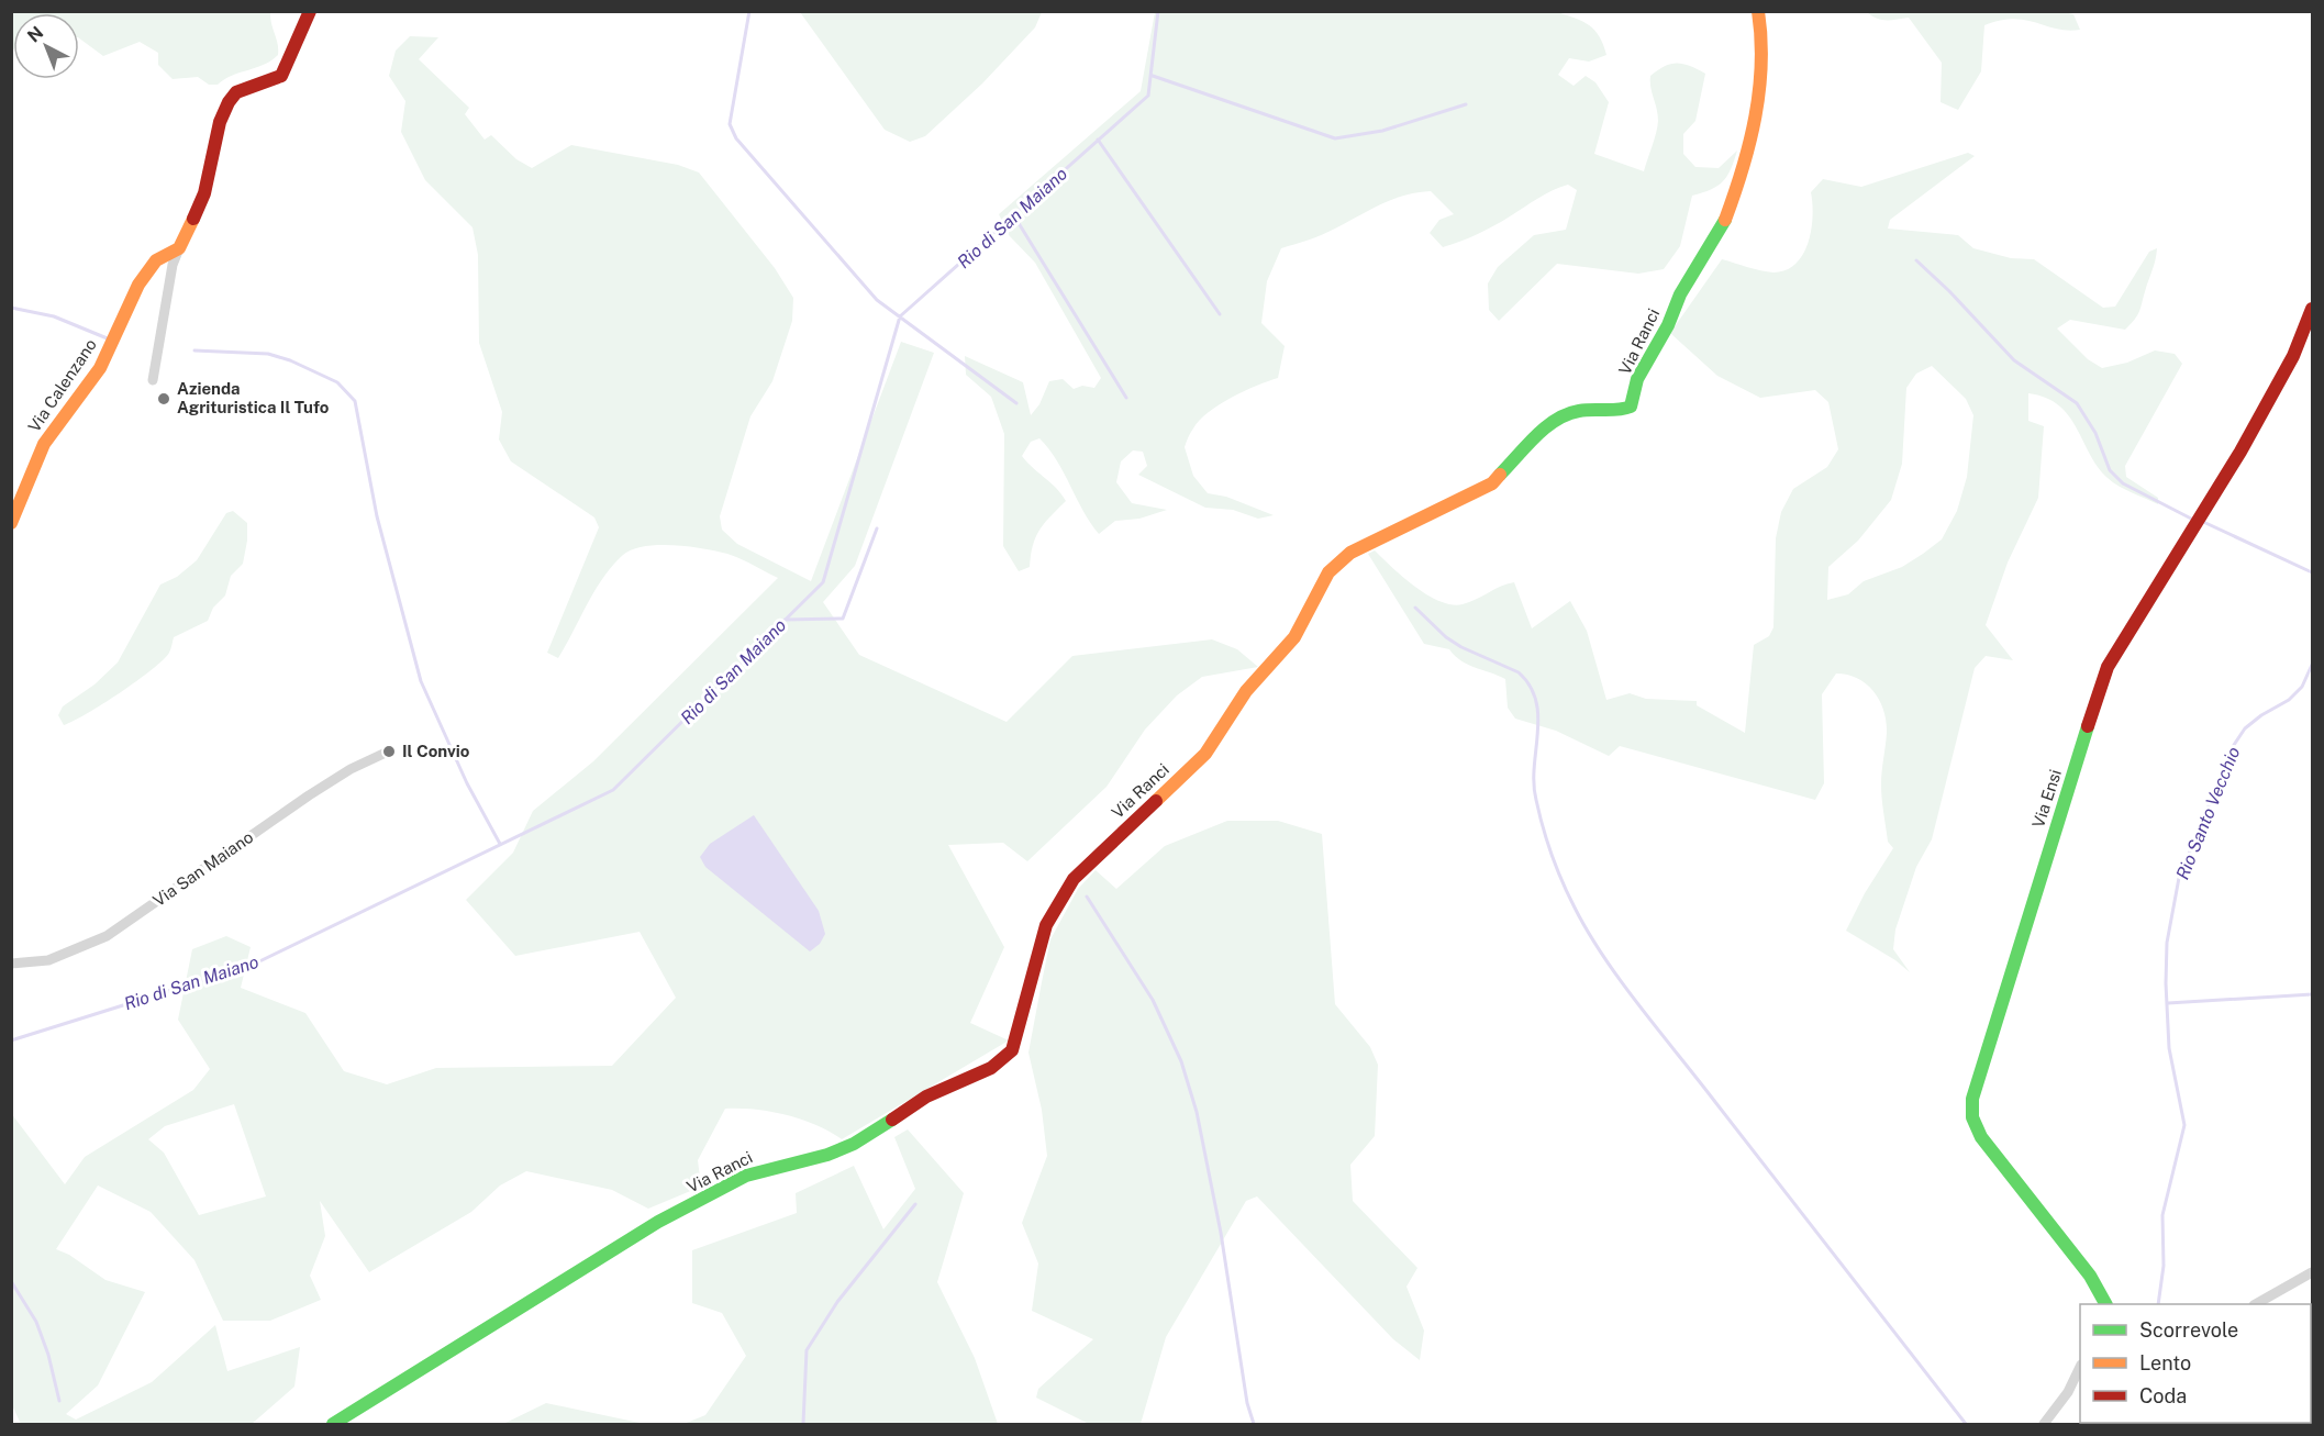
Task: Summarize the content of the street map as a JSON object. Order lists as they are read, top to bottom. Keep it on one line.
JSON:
{"streets":{"street":["Via Ranci","Via Calenzano","Via Ensi","Via San Maiano"]},"water":["Rio di San Maiano","Rio Santo Vecchio"],"places":["Azienda Agrituristica Il Tufo","Il Convio"],"legend":["Scorrevole","Lento","Coda"],"north":"top left"}
